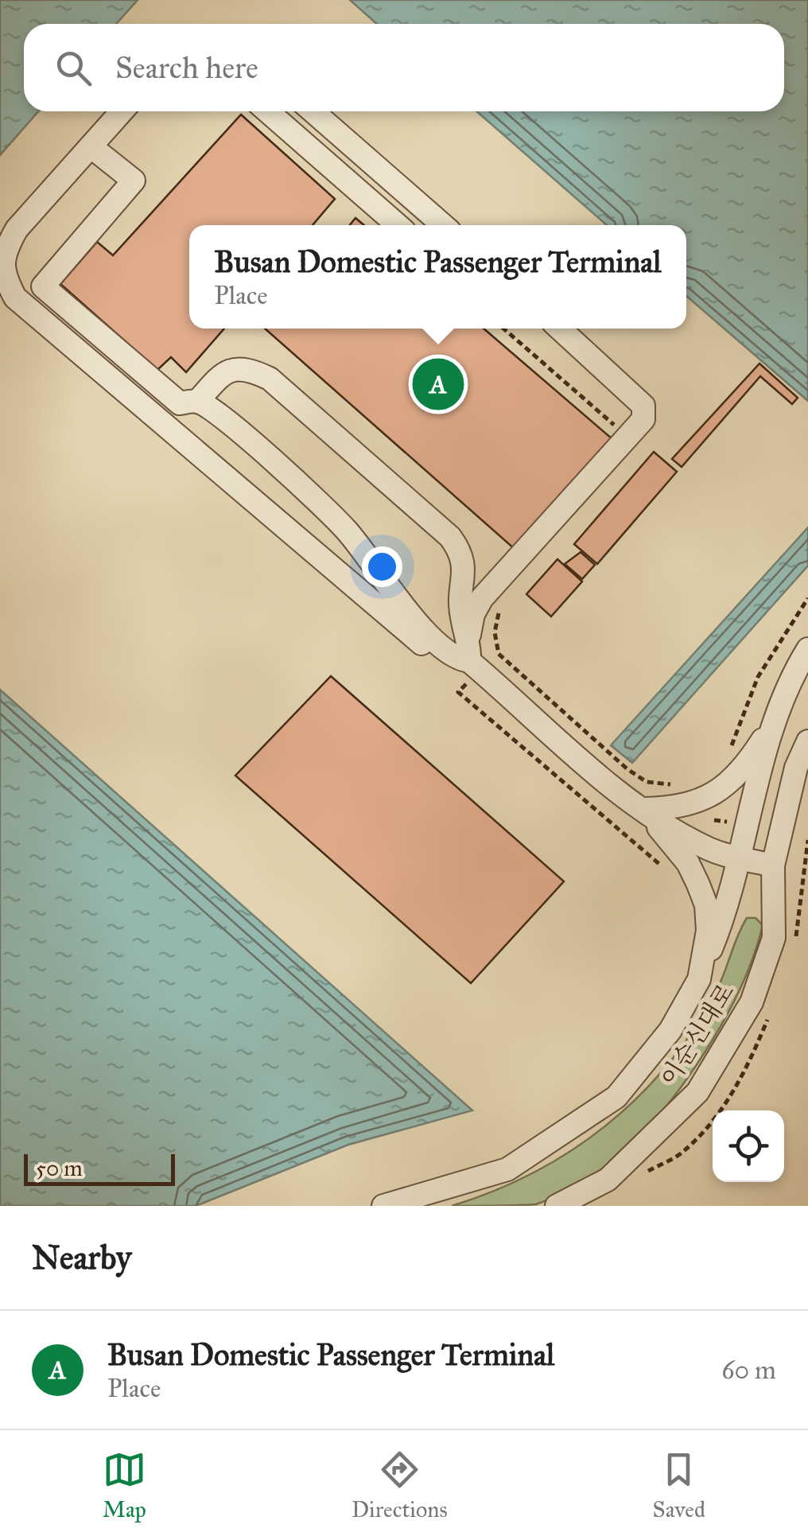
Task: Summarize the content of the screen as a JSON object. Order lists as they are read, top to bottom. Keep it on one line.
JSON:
{"streets":{"street":["이순신대로"]},"scale_bar":"50 m","page":{"search":"Search here","popup":["Busan Domestic Passenger Terminal","Place"],"pins":"A","scale":"50 m","heading":"Nearby","list":[{"mark":"A","name":"Busan Domestic Passenger Terminal","note":"Place","value":"60 m"}],"nav":["Map","Directions","Saved"]}}
